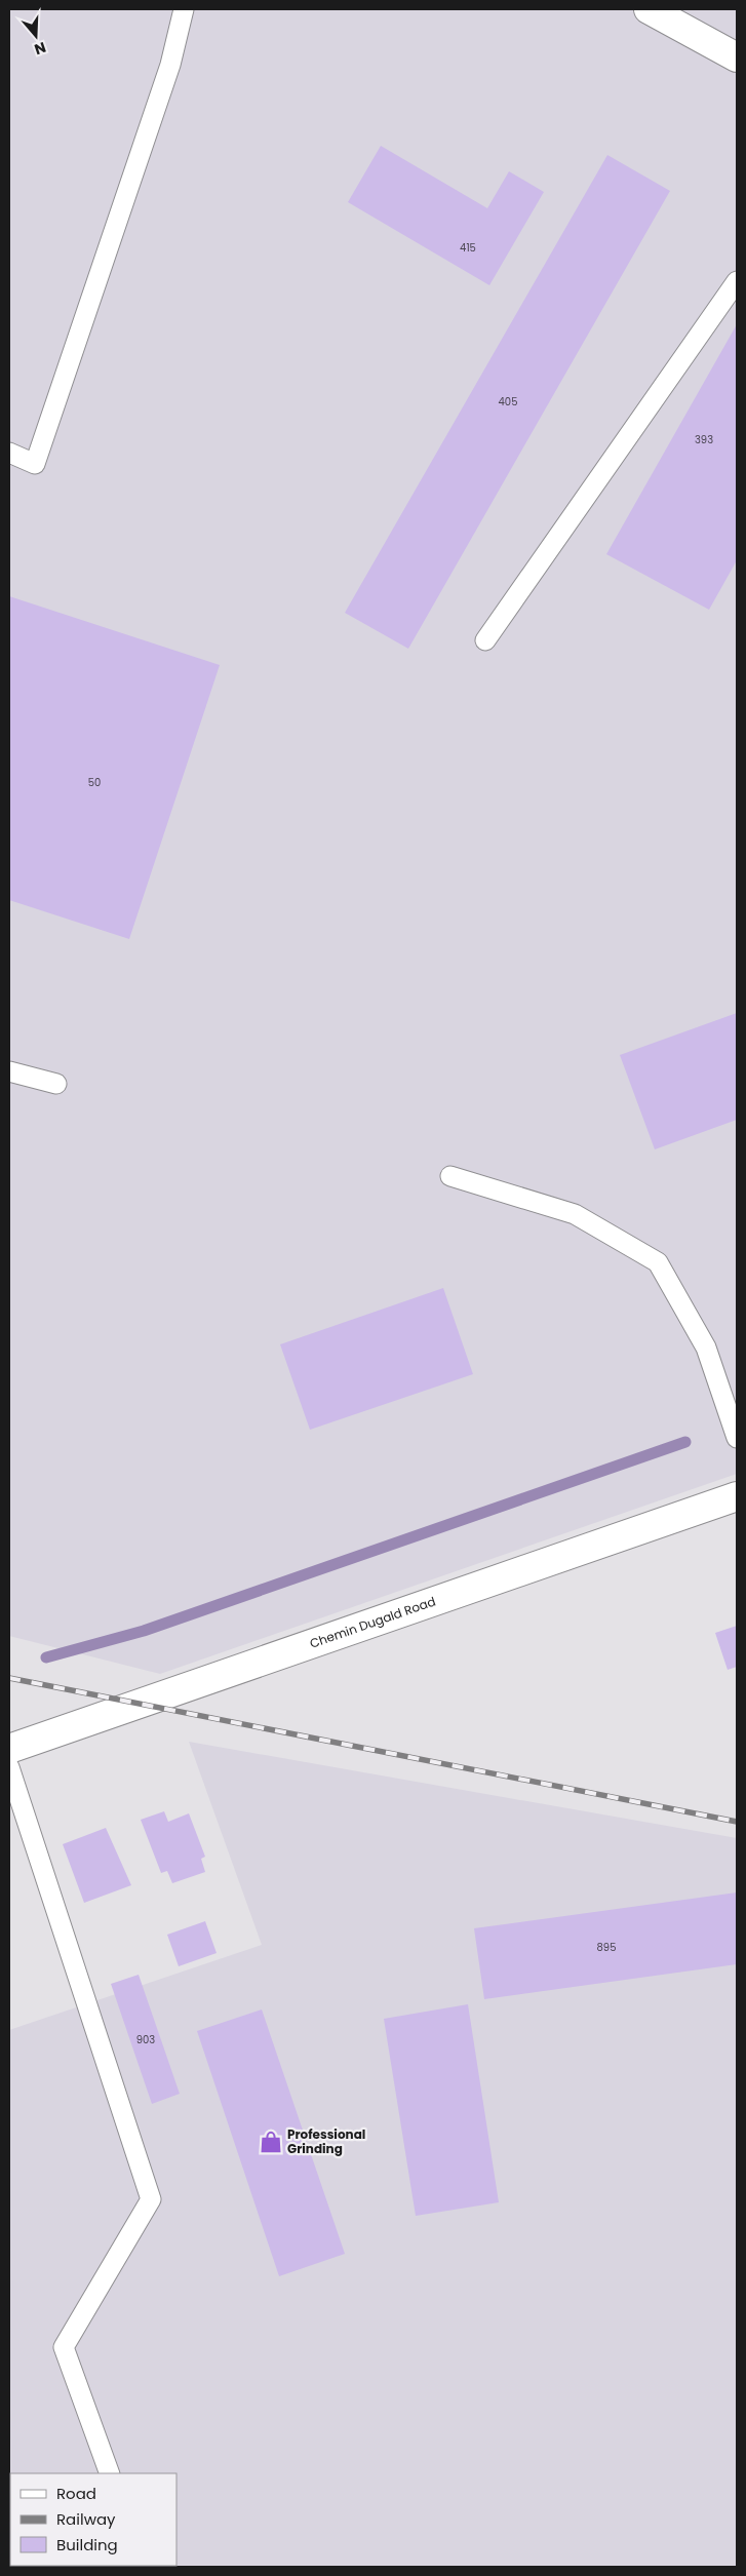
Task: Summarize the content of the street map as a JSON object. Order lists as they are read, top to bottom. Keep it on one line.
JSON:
{"streets":{"street":["Chemin Dugald Road"]},"places":{"shop":["Professional Grinding"]},"house_numbers":["415","405","393","50","895","903"],"legend":["Road","Railway","Building"],"north":"bottom"}
